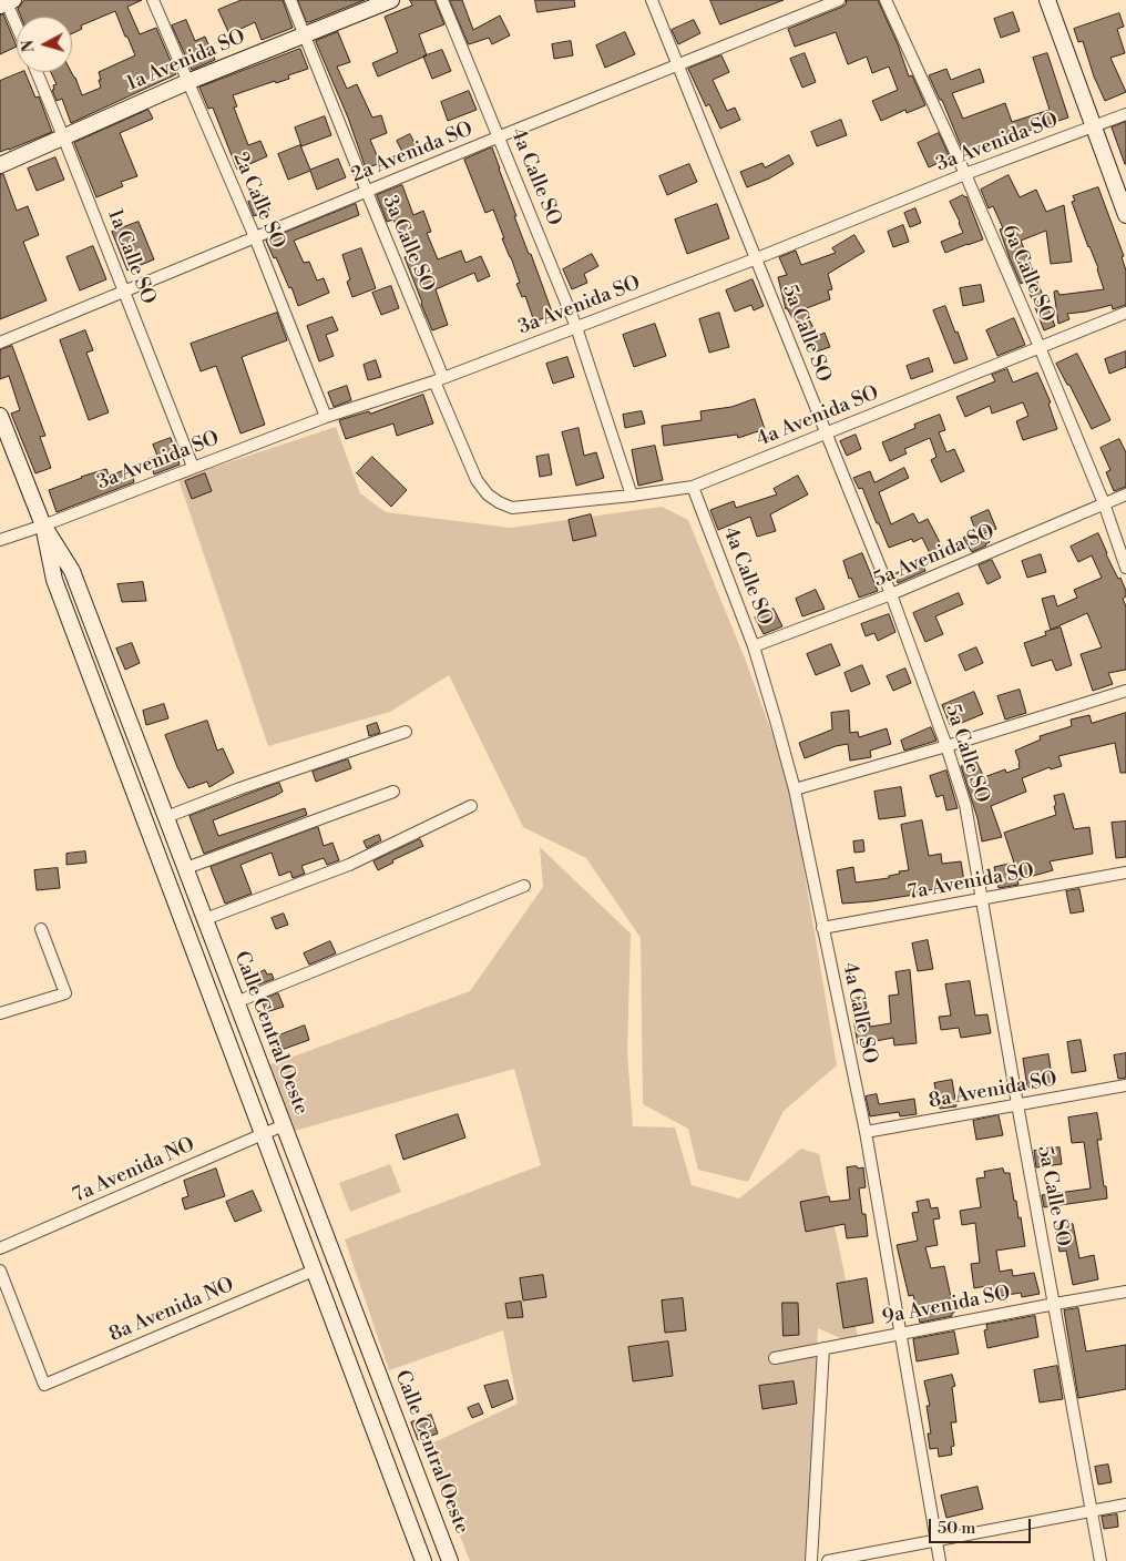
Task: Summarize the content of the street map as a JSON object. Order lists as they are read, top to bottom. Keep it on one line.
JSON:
{"streets":{"street":["1a Avenida SO","3a Avenida SO","2a Avenida SO","4a Calle SO","2a Calle SO","3a Calle SO","1a Calle SO","6a Calle SO","5a Calle SO","4a Avenida SO","5a Avenida SO","7a Avenida SO","Calle Central Oeste","8a Avenida SO","7a Avenida NO","9a Avenida SO","8a Avenida NO"]},"crossings":[["1a Avenida SO","2a Calle SO"],["1a Avenida SO","3a Calle SO"],["1a Avenida SO","1a Calle SO"],["3a Avenida SO","4a Calle SO"],["3a Avenida SO","2a Calle SO"],["3a Avenida SO","3a Calle SO"],["3a Avenida SO","1a Calle SO"],["3a Avenida SO","6a Calle SO"],["3a Avenida SO","5a Calle SO"],["3a Avenida SO","Calle Central Oeste"],["2a Avenida SO","4a Calle SO"],["2a Avenida SO","2a Calle SO"],["2a Avenida SO","3a Calle SO"],["2a Avenida SO","1a Calle SO"],["2a Avenida SO","5a Calle SO"],["4a Calle SO","4a Avenida SO"],["4a Calle SO","5a Avenida SO"],["4a Calle SO","7a Avenida SO"],["4a Calle SO","8a Avenida SO"],["4a Calle SO","9a Avenida SO"],["3a Calle SO","4a Avenida SO"],["6a Calle SO","4a Avenida SO"],["6a Calle SO","5a Avenida SO"],["5a Calle SO","4a Avenida SO"],["5a Calle SO","5a Avenida SO"],["5a Calle SO","7a Avenida SO"],["5a Calle SO","8a Avenida SO"],["5a Calle SO","9a Avenida SO"],["Calle Central Oeste","7a Avenida NO"],["Calle Central Oeste","8a Avenida NO"]],"scale_bar":"50 m","north":"left"}
